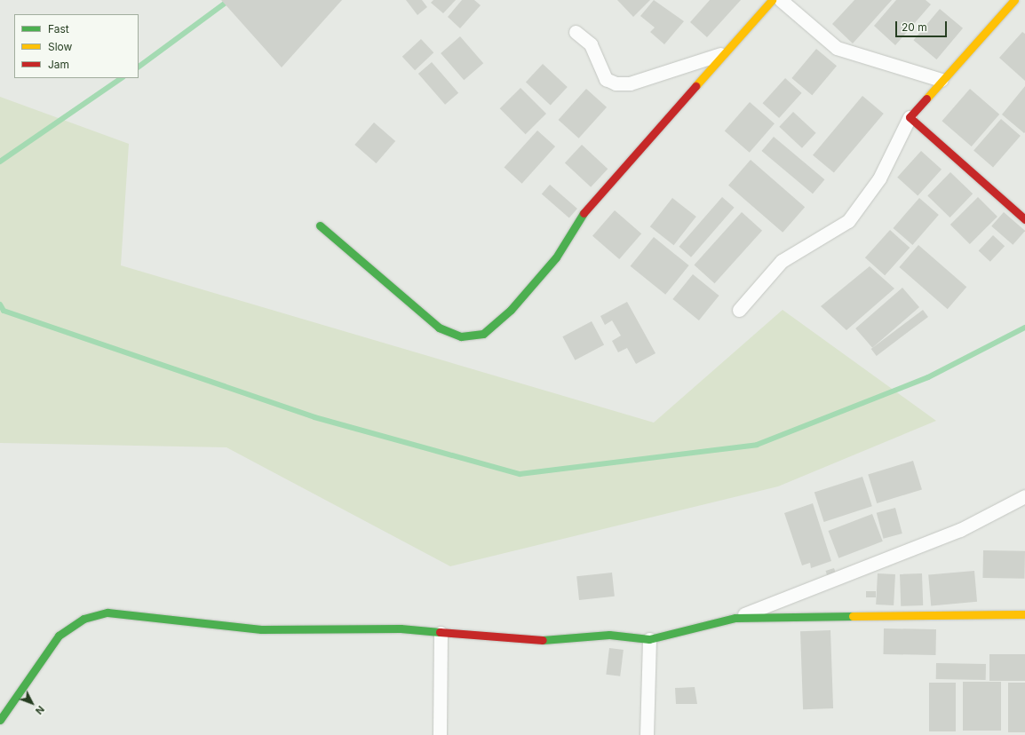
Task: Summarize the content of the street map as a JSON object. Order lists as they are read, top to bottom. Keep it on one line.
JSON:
{"legend":["Fast","Slow","Jam"],"scale_bar":"20 m","north":"bottom right"}
